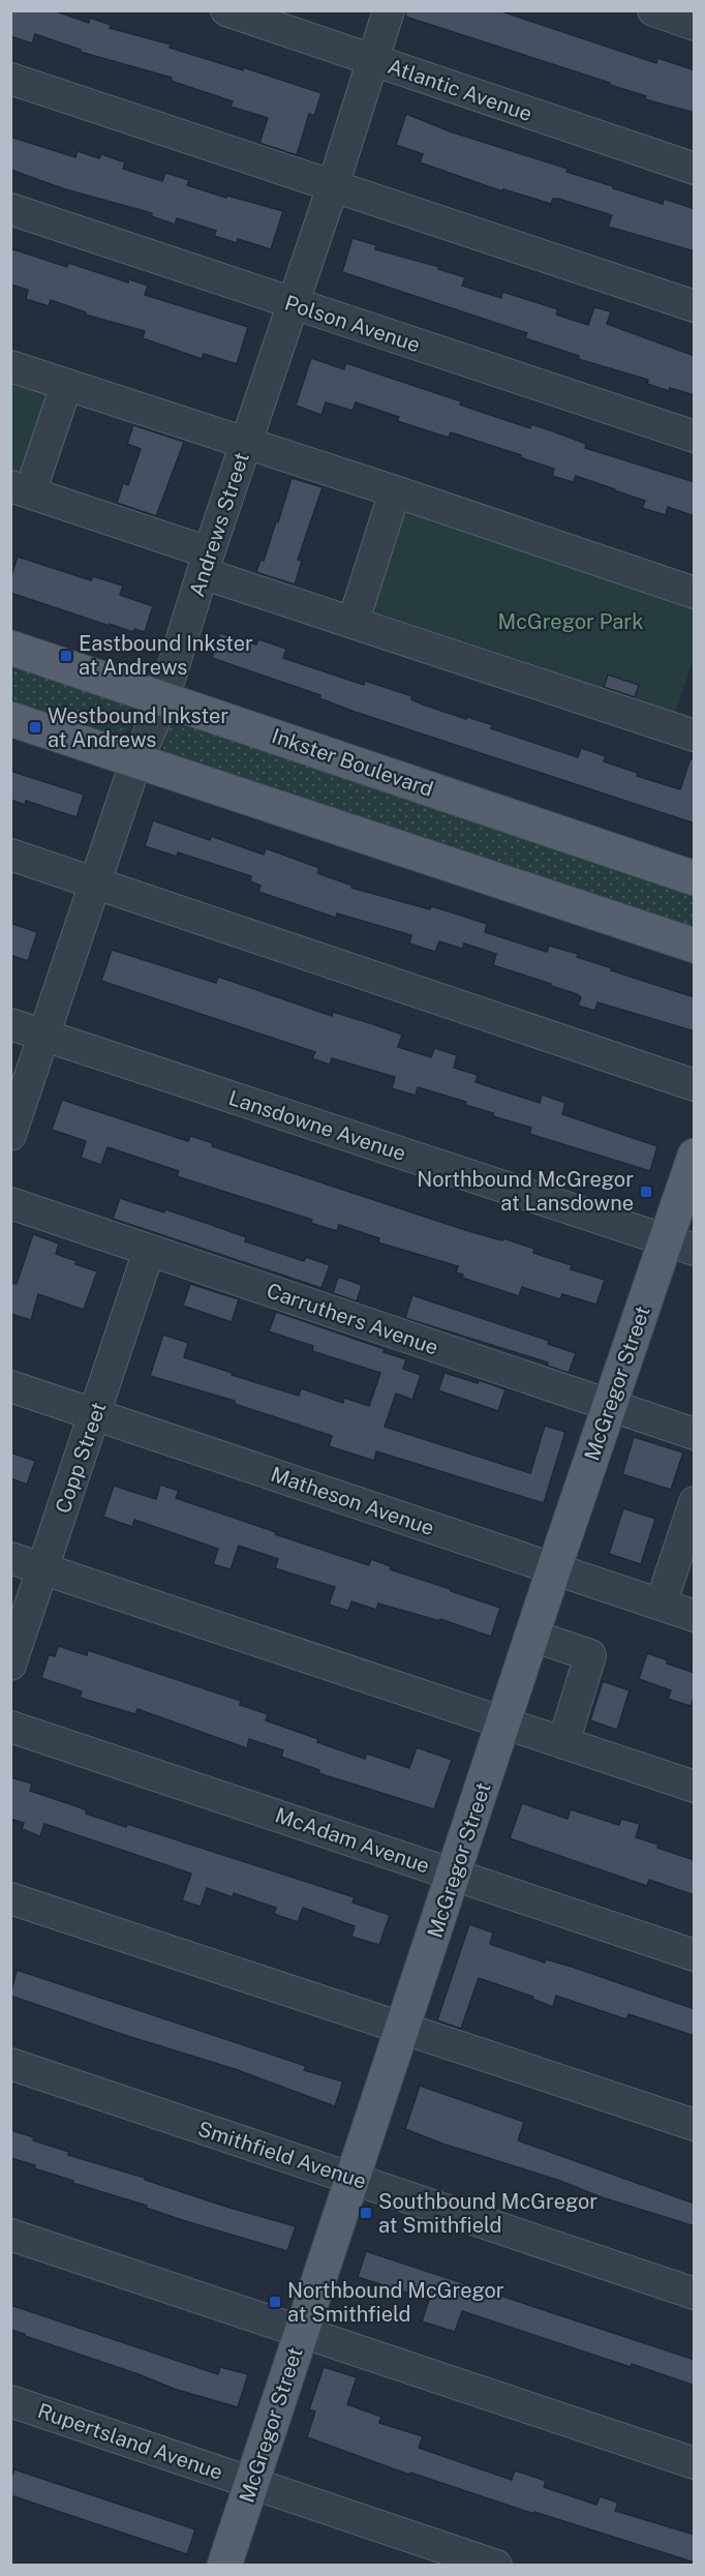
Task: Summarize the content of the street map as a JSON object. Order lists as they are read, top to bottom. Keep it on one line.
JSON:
{"streets":{"main road":["Inkster Boulevard","McGregor Street"],"street":["Atlantic Avenue","Polson Avenue","Andrews Street","Lansdowne Avenue","Carruthers Avenue","Copp Street","Matheson Avenue","McAdam Avenue","Smithfield Avenue","Rupertsland Avenue"]},"crossings":[["Atlantic Avenue","Andrews Street"],["Polson Avenue","Andrews Street"],["Andrews Street","Inkster Boulevard"],["Andrews Street","Lansdowne Avenue"],["Lansdowne Avenue","McGregor Street"],["Carruthers Avenue","McGregor Street"],["Carruthers Avenue","Copp Street"],["McGregor Street","Matheson Avenue"],["McGregor Street","McAdam Avenue"],["McGregor Street","Smithfield Avenue"],["McGregor Street","Rupertsland Avenue"],["Copp Street","Matheson Avenue"]],"parks":["McGregor Park"],"places":{"transit":["Eastbound Inkster at Andrews","Westbound Inkster at Andrews","Northbound McGregor at Lansdowne","Southbound McGregor at Smithfield","Northbound McGregor at Smithfield"]}}
